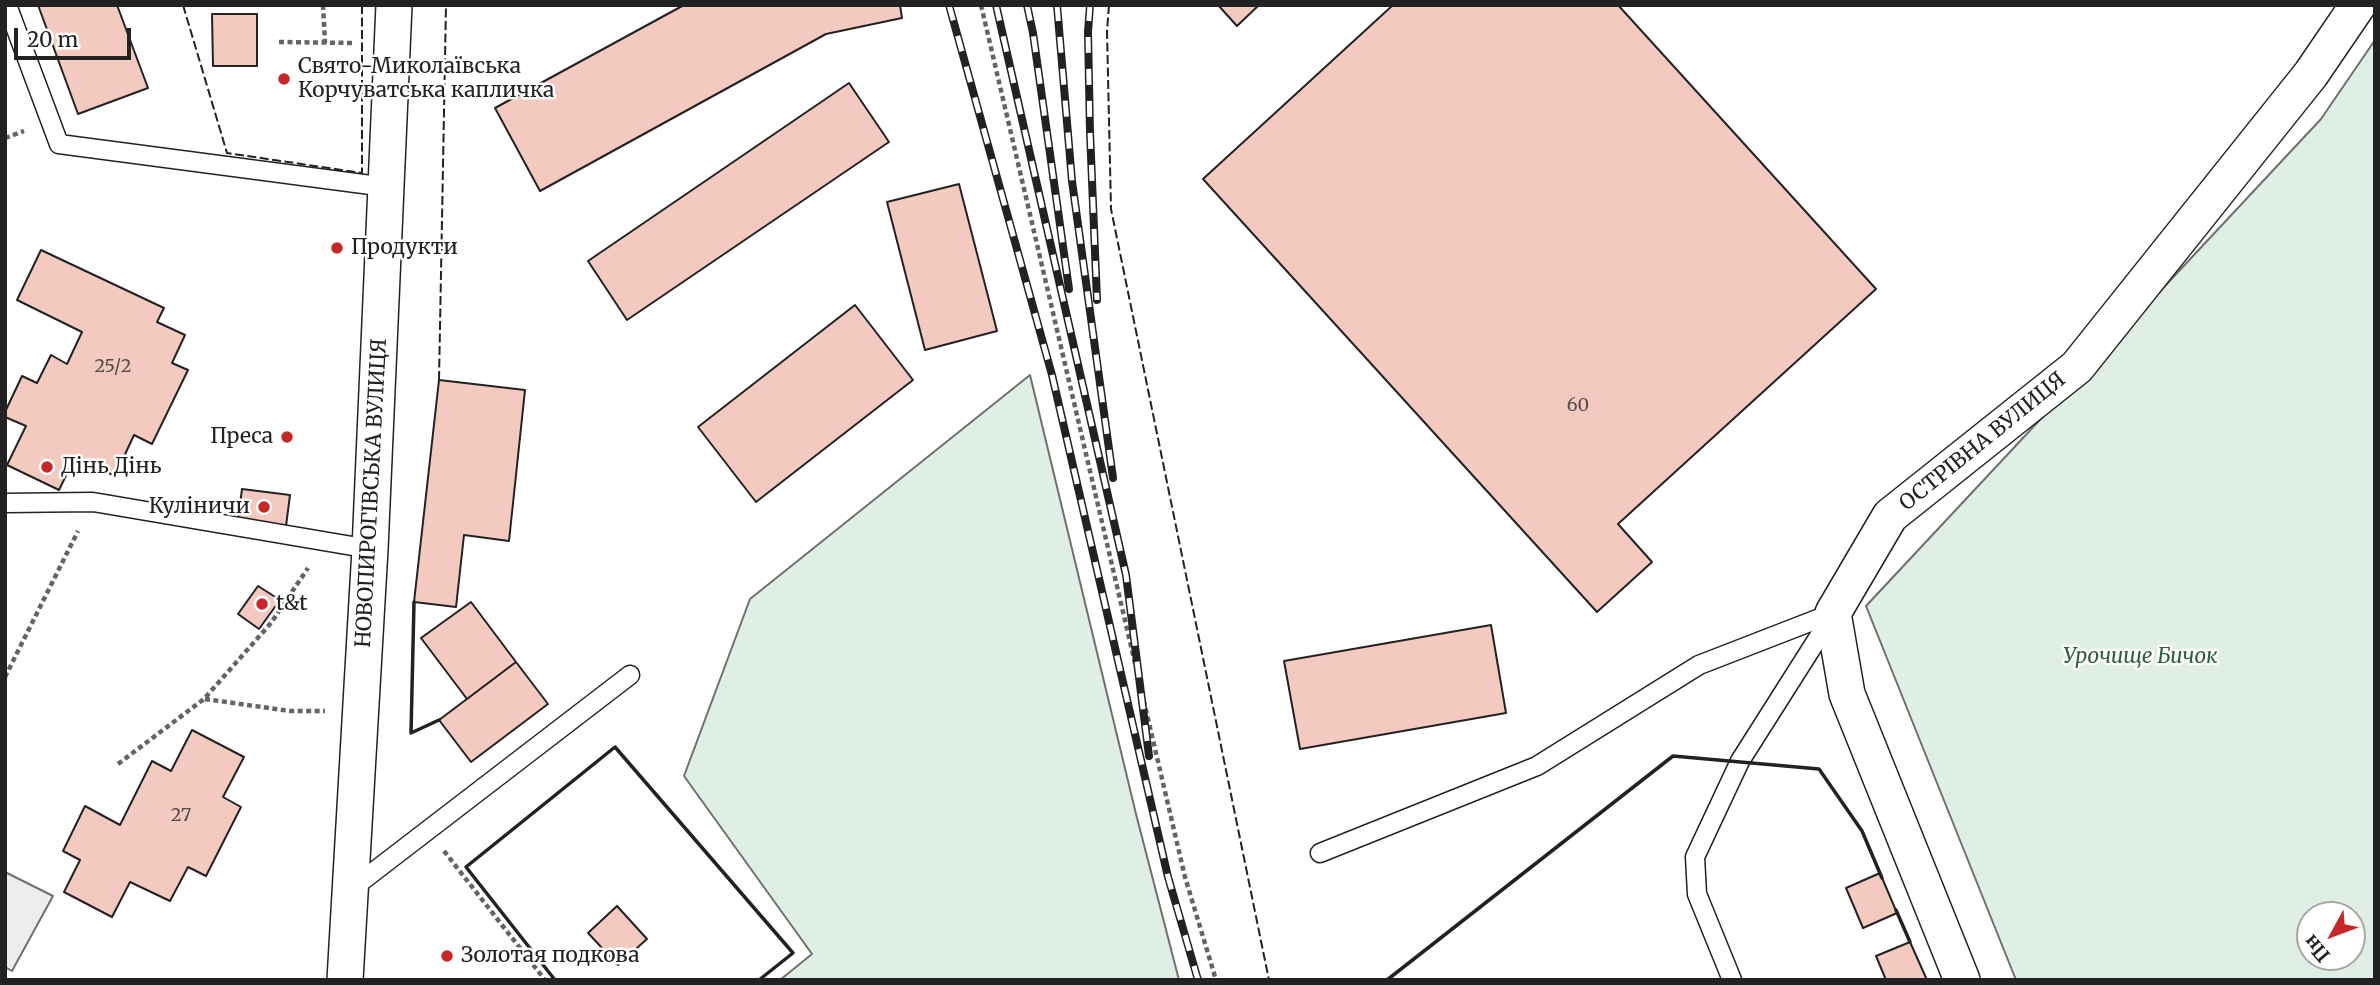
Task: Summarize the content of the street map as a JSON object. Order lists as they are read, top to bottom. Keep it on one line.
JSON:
{"streets":{"street":["ОСТРІВНА ВУЛИЦЯ","НОВОПИРОГІВСЬКА ВУЛИЦЯ"]},"parks":["Урочище Бичок"],"places":["Свято-Миколаївська Корчуватська капличка","Продукти","Преса","Дінь Дінь","Куліничи","t&t","Золотая подкова"],"house_numbers":["25/2","60","27"],"scale_bar":"20 m","north":"bottom left"}
